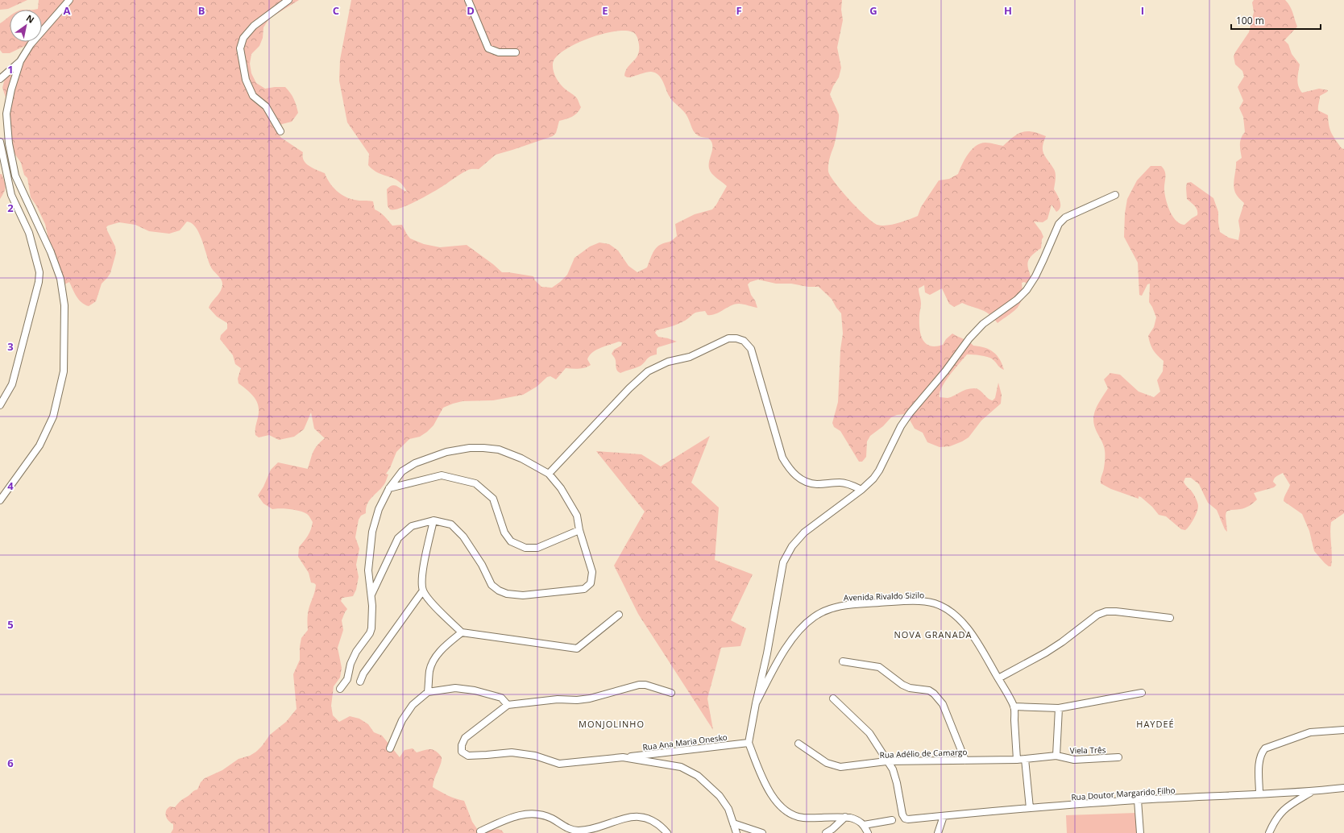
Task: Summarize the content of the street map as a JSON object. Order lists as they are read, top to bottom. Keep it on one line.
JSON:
{"streets":{"street":["Avenida Rivaldo Sizilo","Rua Ana Maria Onesko","Viela Três","Rua Adélio de Camargo","Rua Doutor Margarido Filho"]},"crossings":[["Avenida Rivaldo Sizilo","Rua Adélio de Camargo"],["Viela Três","Rua Adélio de Camargo"],["Rua Adélio de Camargo","Rua Doutor Margarido Filho"]],"districts":["NOVA GRANADA","MONJOLINHO","HAYDEÉ"],"scale_bar":"100 m","north":"top right","grid":{"columns":["A","B","C","D","E","F","G","H","I"],"rows":["1","2","3","4","5","6"]}}
